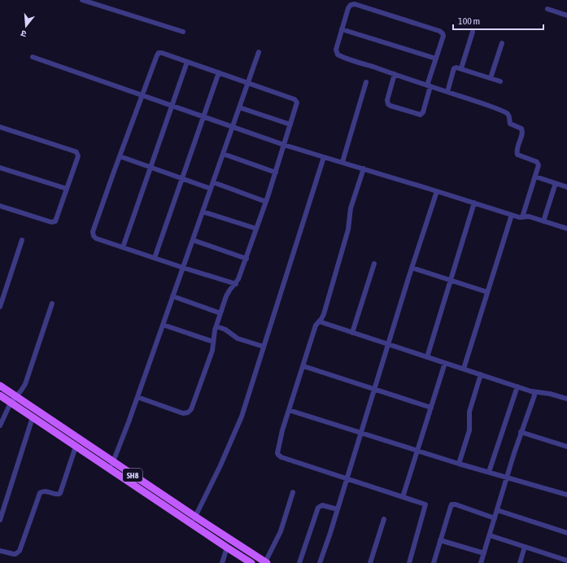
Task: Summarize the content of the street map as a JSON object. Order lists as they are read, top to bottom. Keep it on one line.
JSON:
{"streets":{"main road":["SH8"]},"scale_bar":"100 m","north":"bottom"}
